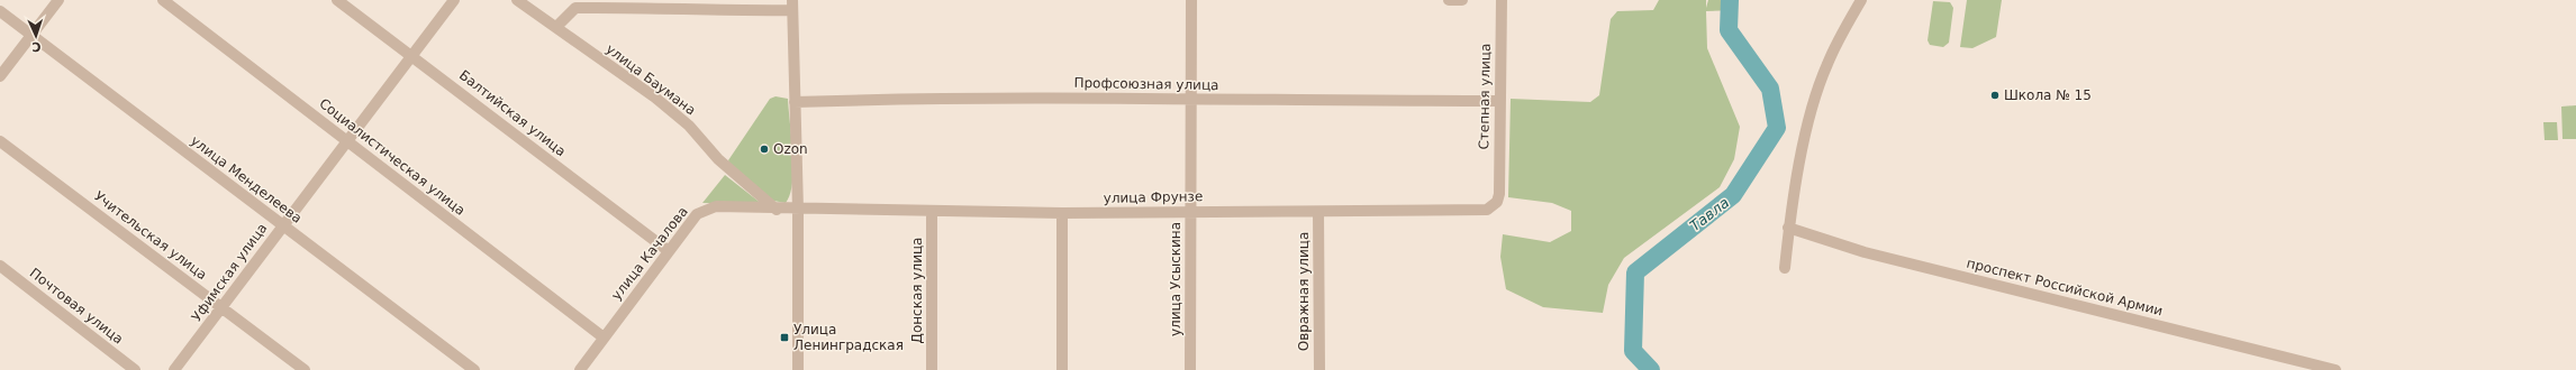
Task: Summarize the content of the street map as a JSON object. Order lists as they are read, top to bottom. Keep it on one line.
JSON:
{"streets":{"street":["улица Баумана","Профсоюзная улица","Степная улица","Балтийская улица","Социалистическая улица","улица Менделеева","улица Фрунзе","Учительская улица","улица Качалова","Уфимская улица","улица Усыскина","проспект Российской Армии","Донская улица","Овражная улица","Почтовая улица"]},"crossings":[["улица Баумана","улица Качалова"],["Профсоюзная улица","Степная улица"],["Профсоюзная улица","улица Усыскина"],["Степная улица","улица Фрунзе"],["Балтийская улица","улица Качалова"],["Балтийская улица","Уфимская улица"],["Социалистическая улица","улица Качалова"],["Социалистическая улица","Уфимская улица"],["улица Менделеева","Уфимская улица"],["улица Фрунзе","улица Качалова"],["улица Фрунзе","улица Усыскина"],["улица Фрунзе","Донская улица"],["улица Фрунзе","Овражная улица"],["Учительская улица","Уфимская улица"]],"water":["Тавла"],"places":{"other":["Школа № 15","Ozon"],"transit":["Улица Ленинградская"]},"north":"bottom"}
